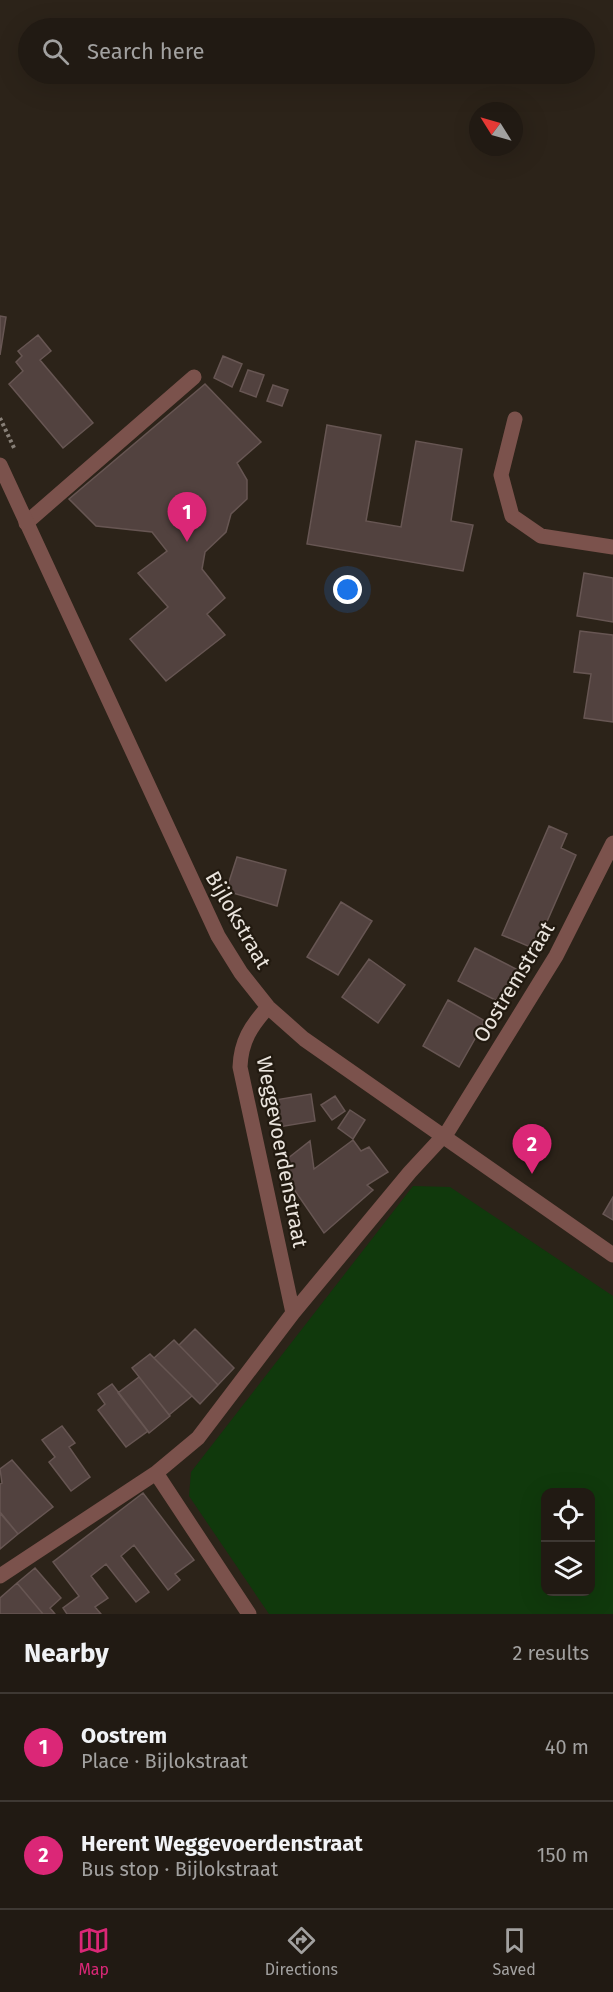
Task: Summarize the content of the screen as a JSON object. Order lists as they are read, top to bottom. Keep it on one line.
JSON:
{"streets":{"street":["Bijlokstraat","Oostremstraat","Weggevoerdenstraat"]},"crossings":[["Bijlokstraat","Oostremstraat"],["Bijlokstraat","Weggevoerdenstraat"],["Oostremstraat","Weggevoerdenstraat"]],"north":"top left","page":{"search":"Search here","pins":["1","2"],"heading":["Nearby","2 results"],"list":[{"mark":"1","name":"Oostrem","note":"Place · Bijlokstraat","value":"40 m"},{"mark":"2","name":"Herent Weggevoerdenstraat","note":"Bus stop · Bijlokstraat","value":"150 m"}],"nav":["Map","Directions","Saved"]}}
